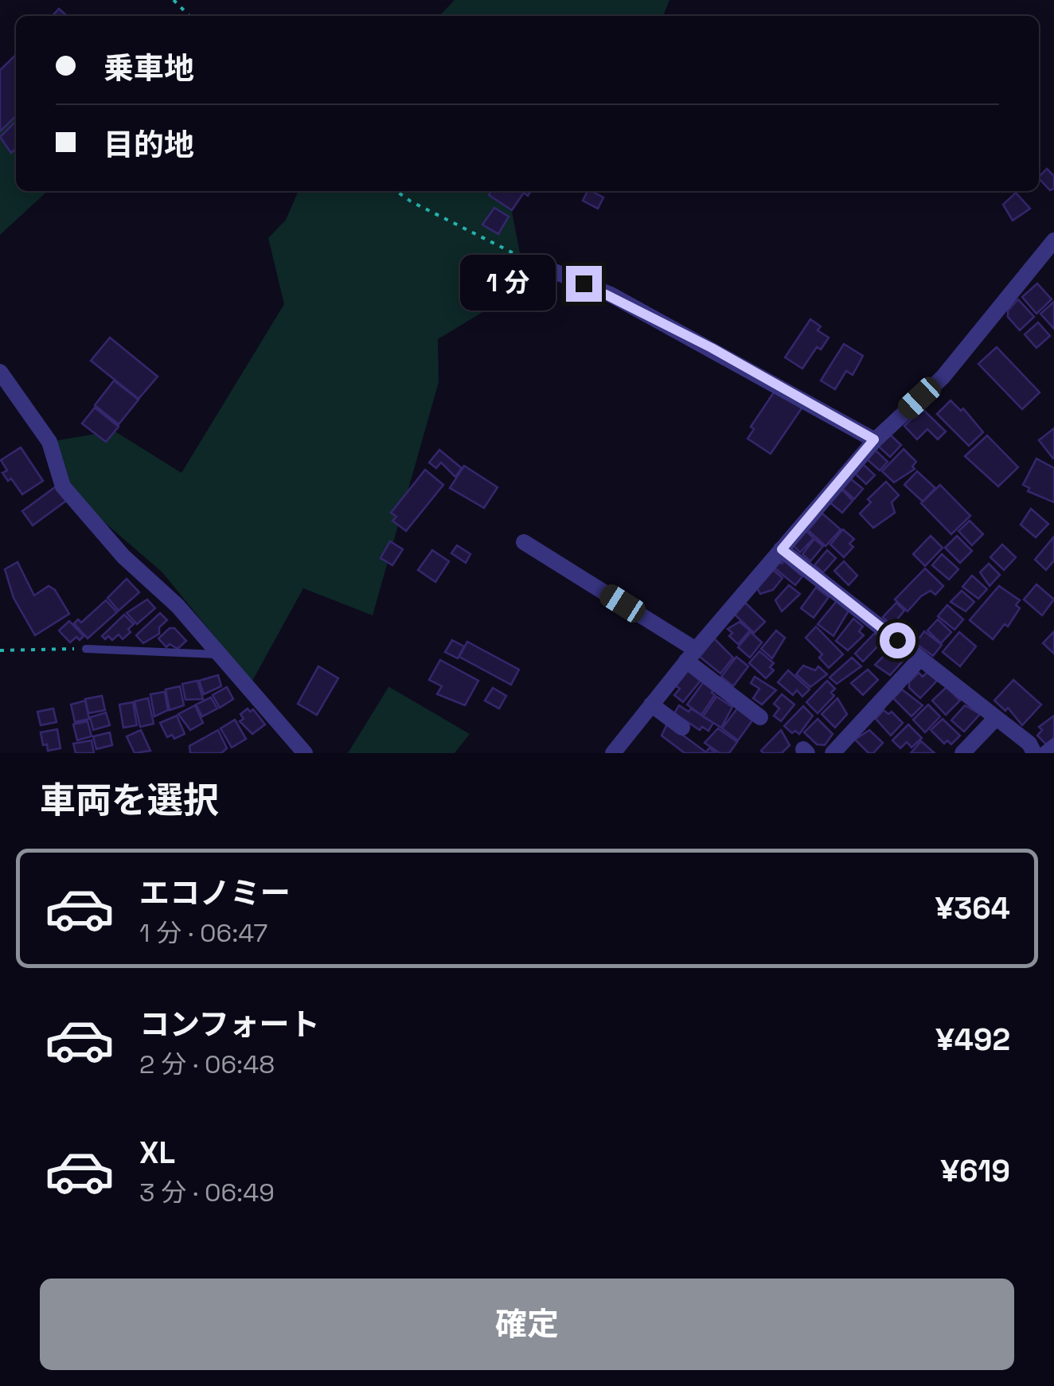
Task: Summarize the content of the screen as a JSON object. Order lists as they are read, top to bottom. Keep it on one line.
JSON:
{"page":{"banner":["乗車地","目的地"],"bubble":"1 分","heading":"車両を選択","list":[{"name":"エコノミー","note":"1 分 · 06:47","value":"¥364"},{"name":"コンフォート","note":"2 分 · 06:48","value":"¥492"},{"name":"XL","note":"3 分 · 06:49","value":"¥619"}],"buttons":"確定"}}
